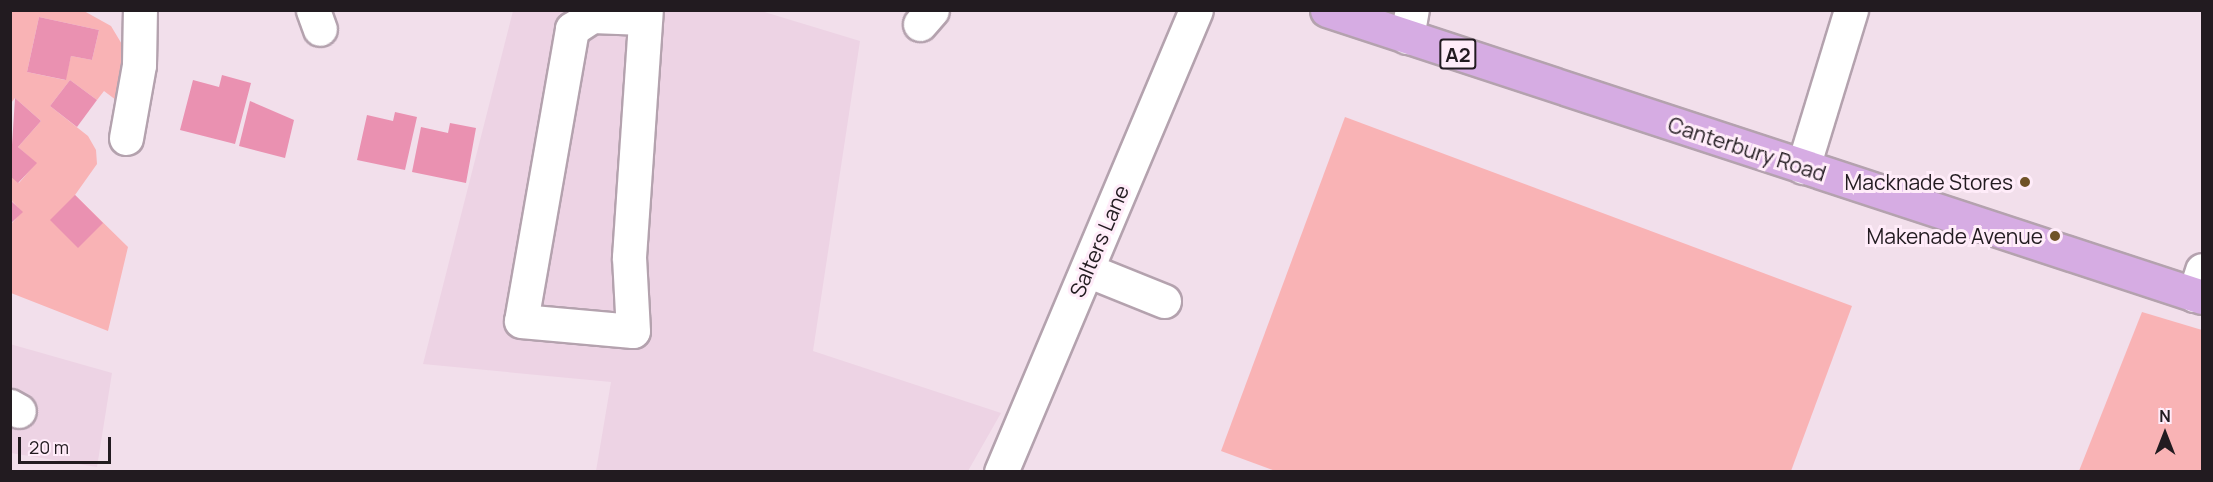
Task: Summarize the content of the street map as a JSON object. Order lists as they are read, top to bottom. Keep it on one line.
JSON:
{"streets":{"main road":["A2","Canterbury Road"],"street":["Salters Lane"]},"places":["Macknade Stores","Makenade Avenue"],"scale_bar":"20 m","north":"top"}
